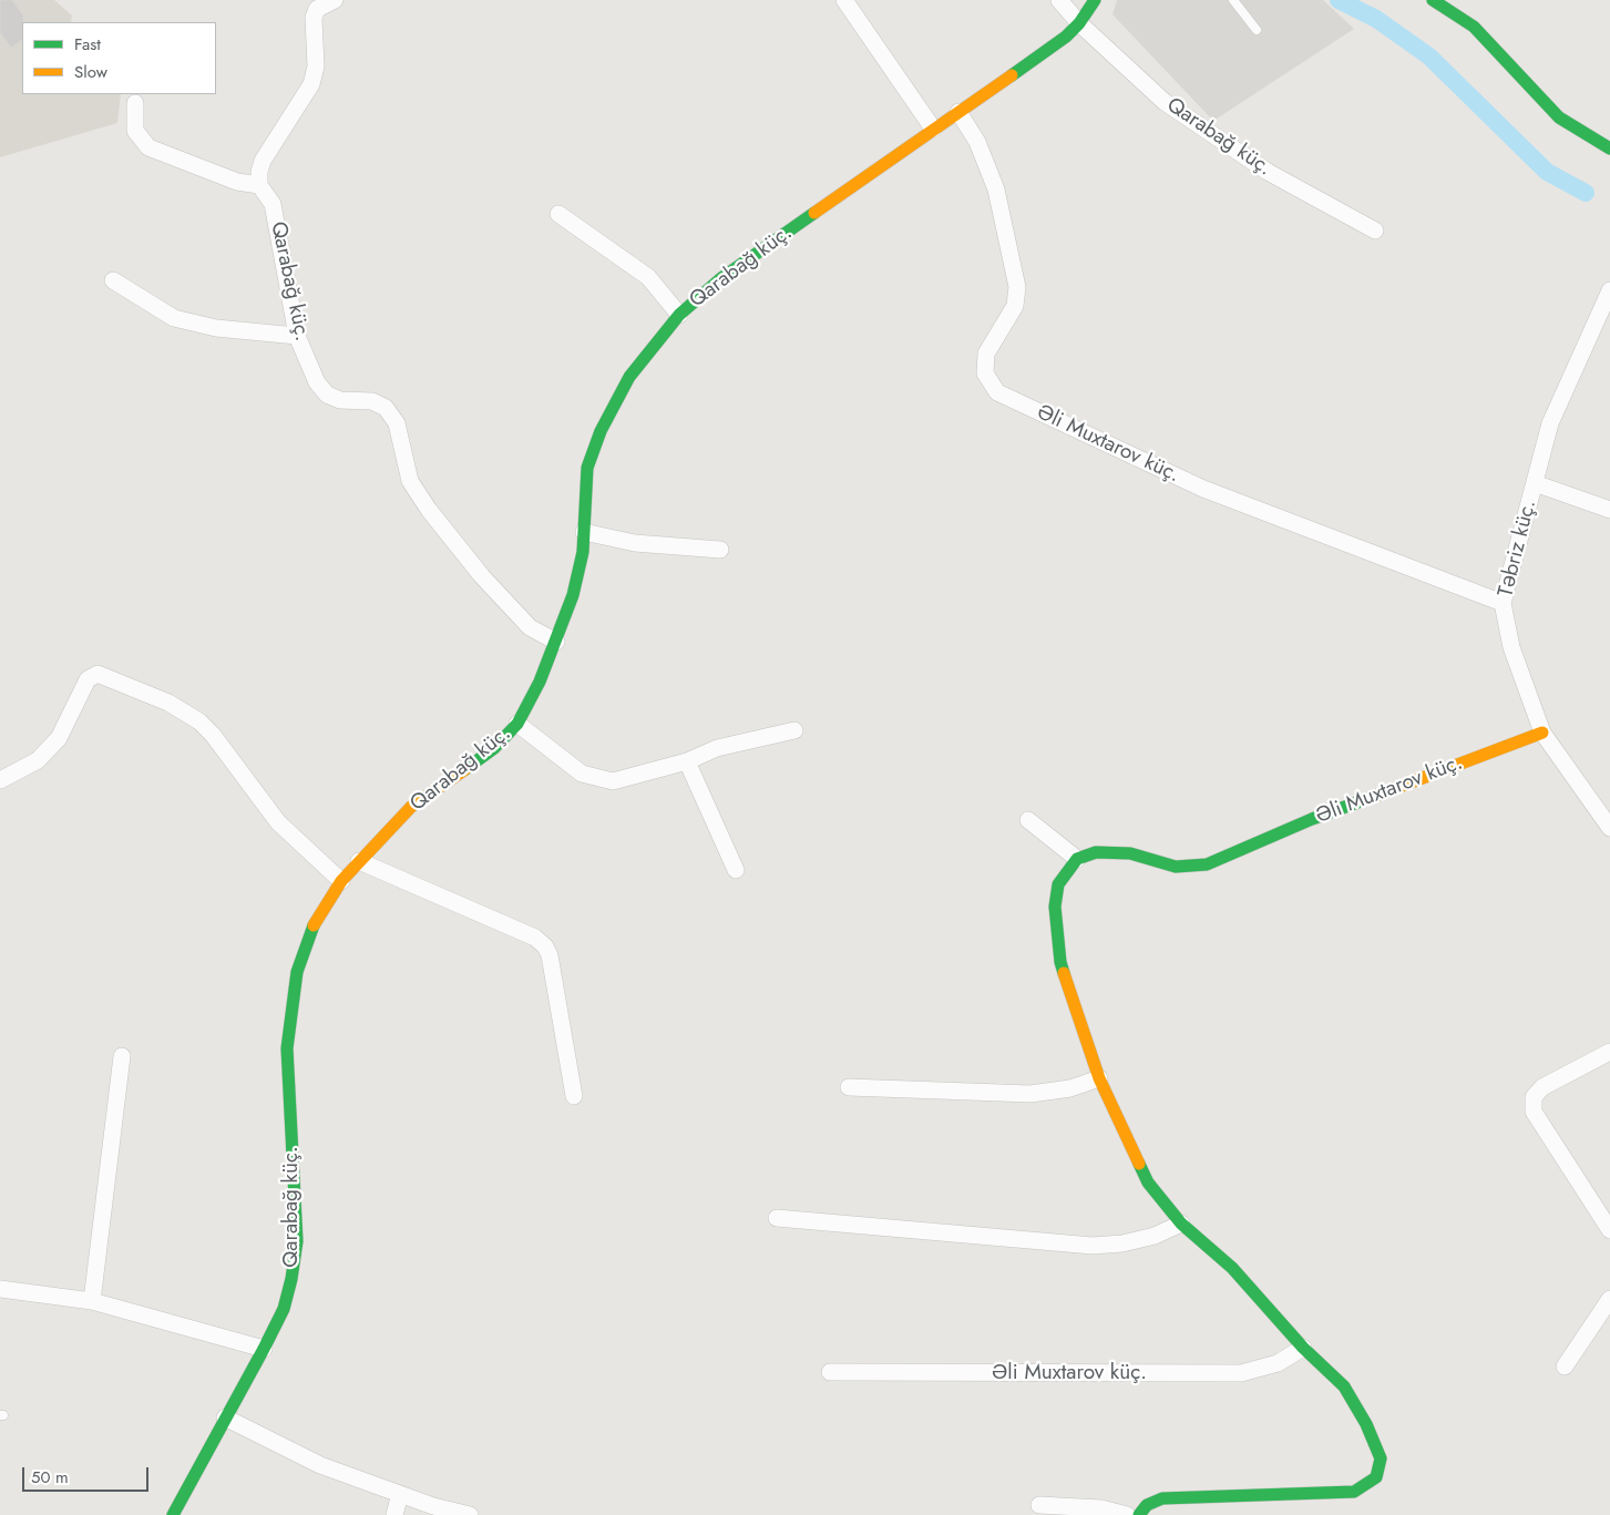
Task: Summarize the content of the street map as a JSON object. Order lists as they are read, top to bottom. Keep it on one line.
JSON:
{"streets":{"street":["Qarabağ küç.","Əli Muxtarov küç.","Təbriz küç."]},"crossings":[["Qarabağ küç.","Əli Muxtarov küç."],["Əli Muxtarov küç.","Təbriz küç."]],"legend":["Fast","Slow"],"scale_bar":"50 m"}
